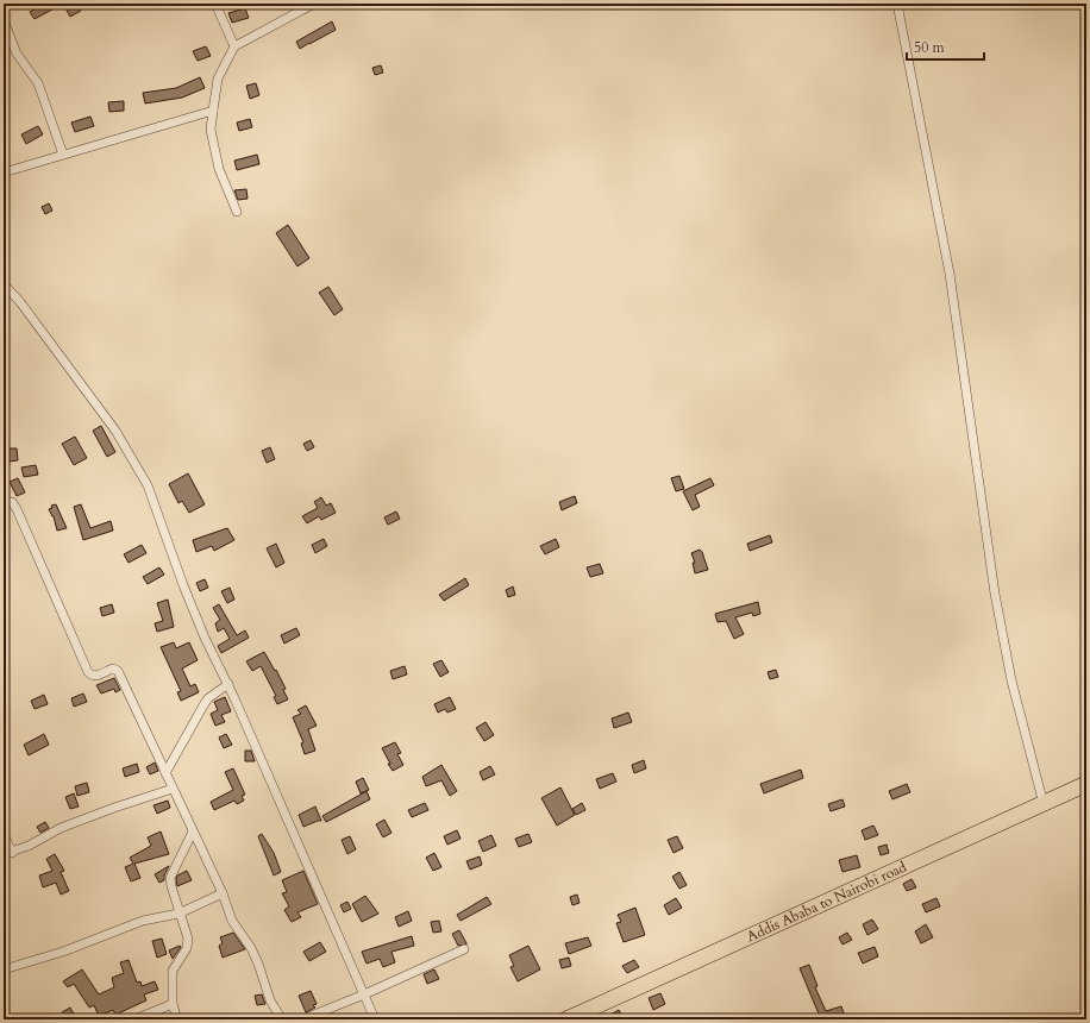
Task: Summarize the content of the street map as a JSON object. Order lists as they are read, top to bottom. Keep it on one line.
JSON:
{"streets":{"highway":["Addis Ababa to Nairobi road"]},"scale_bar":"50 m"}
